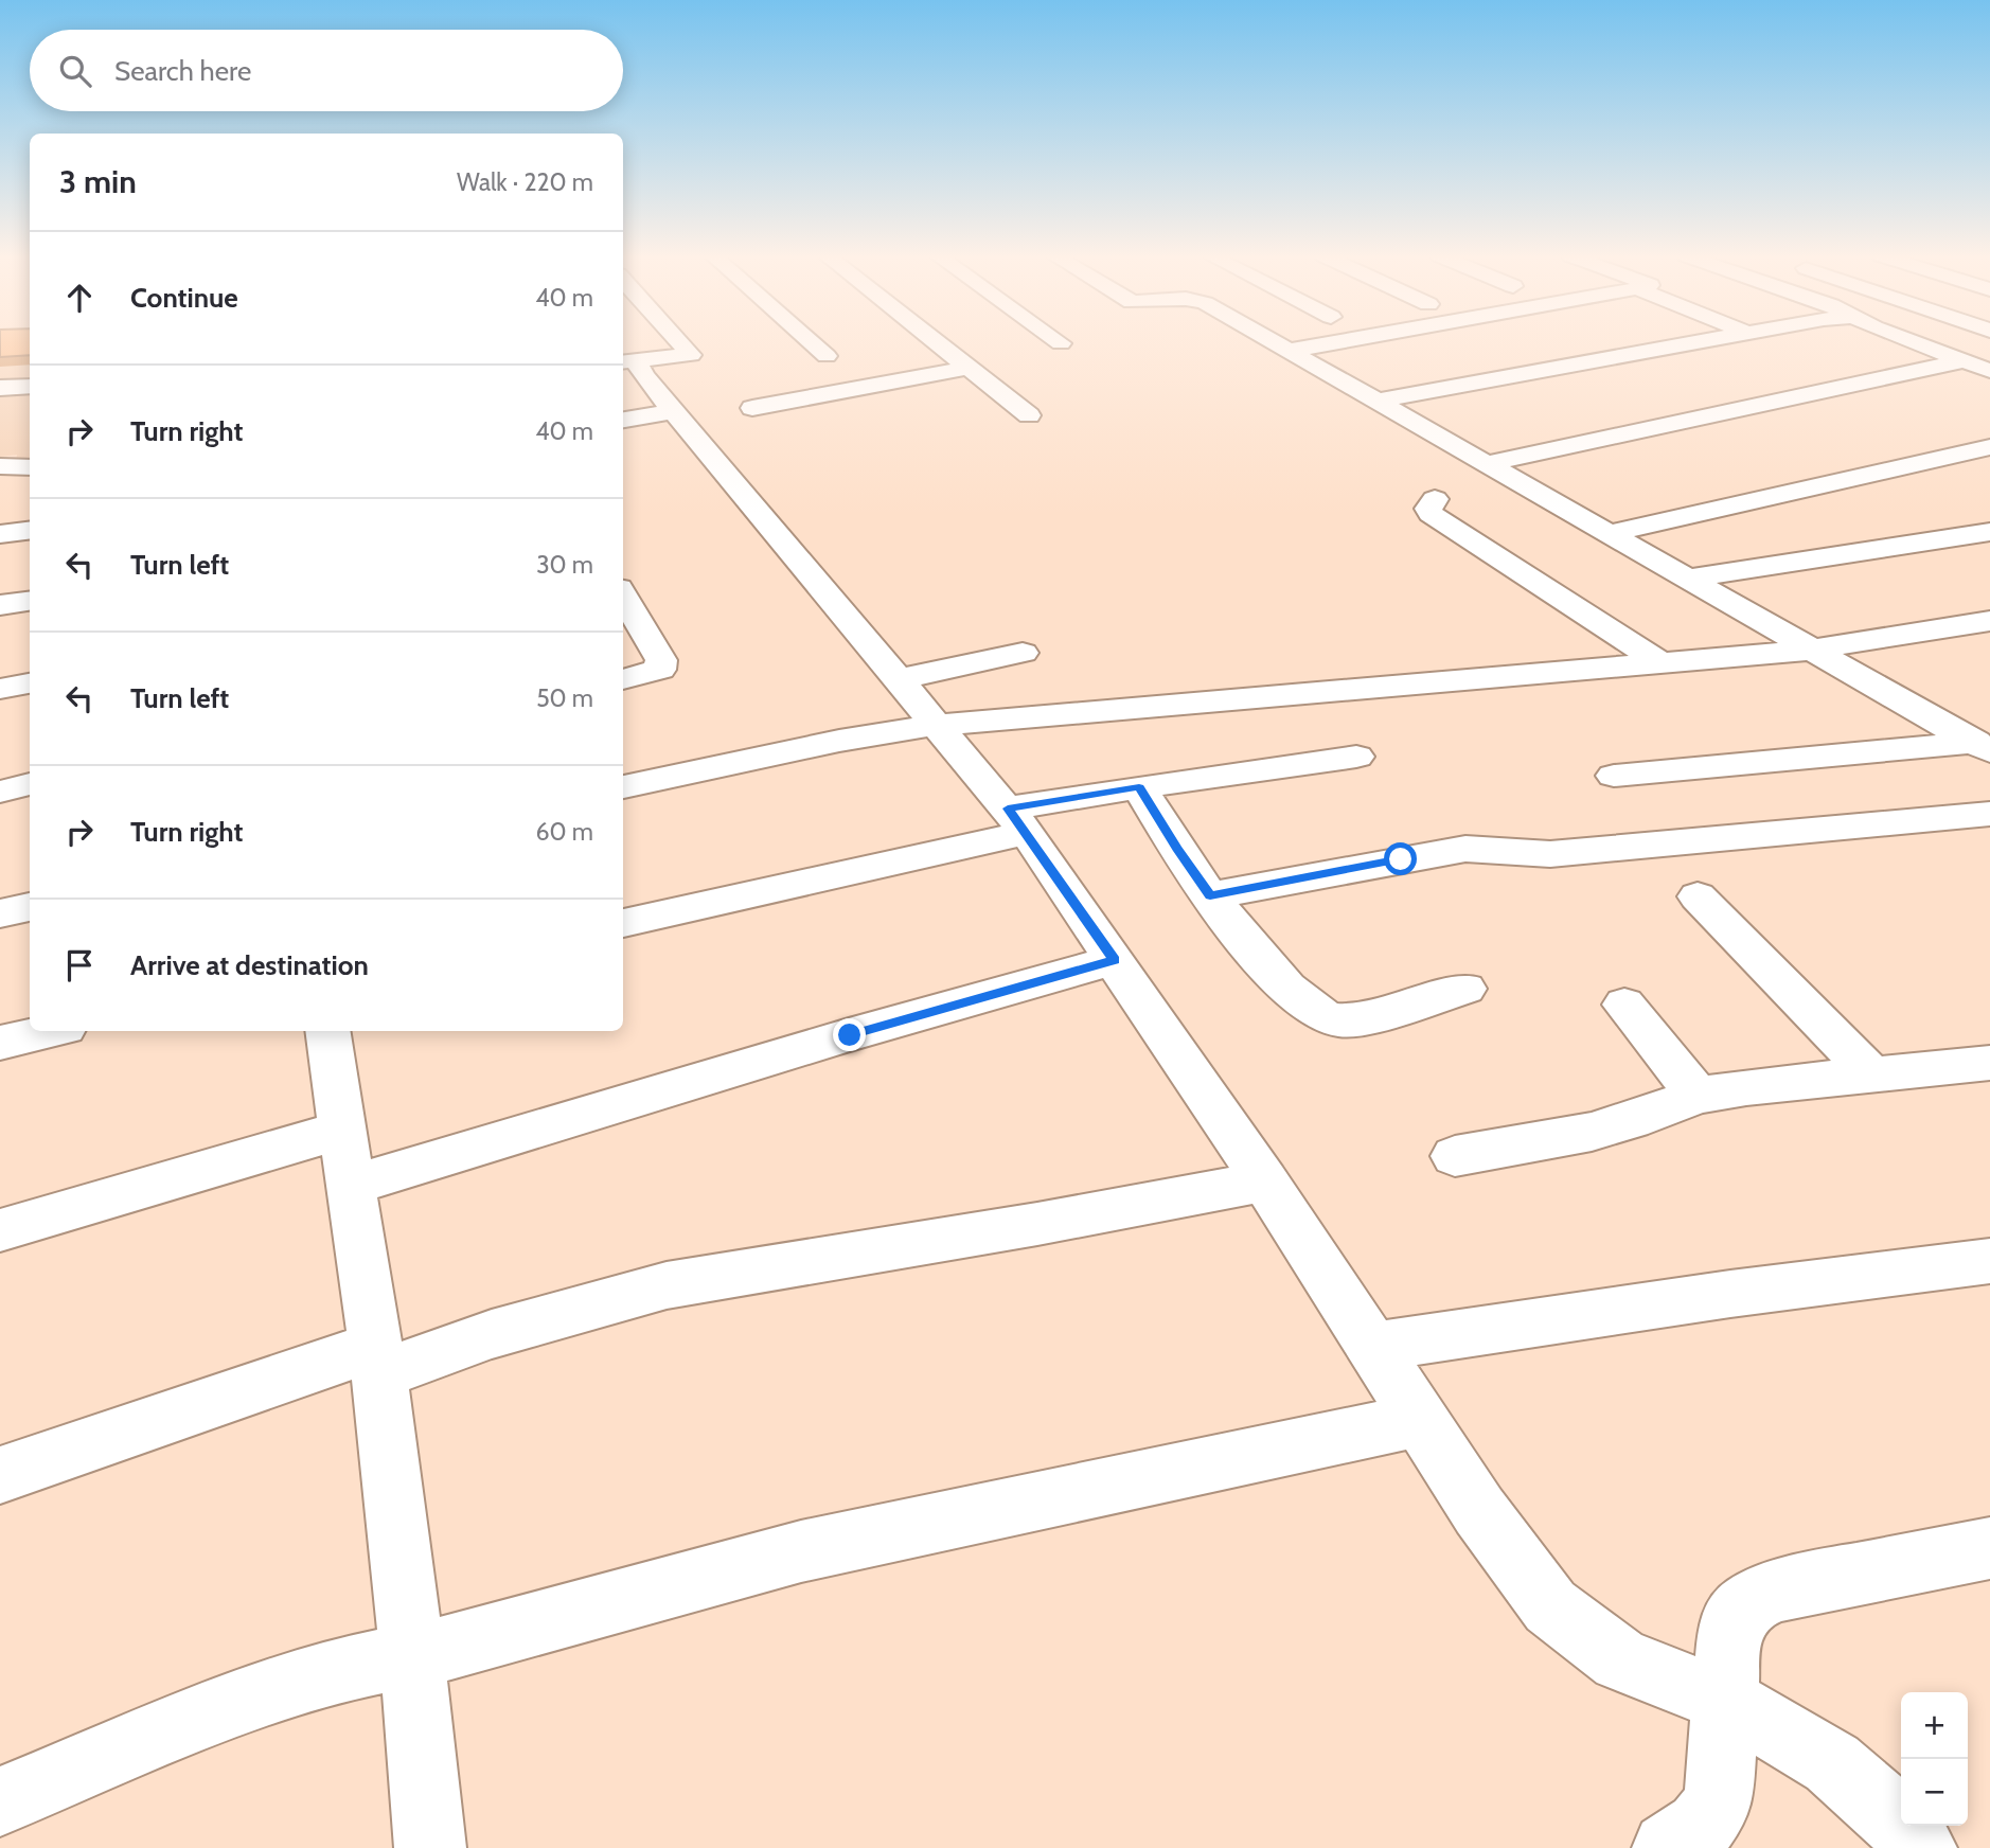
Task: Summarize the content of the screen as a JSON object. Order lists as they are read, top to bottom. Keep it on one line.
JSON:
{"page":{"search":"Search here","heading":["3 min","Walk · 220 m"],"list":[["Continue","40 m"],["Turn right","40 m"],["Turn left","30 m"],["Turn left","50 m"],["Turn right","60 m"],"Arrive at destination"],"map_buttons":["+","−"]}}
